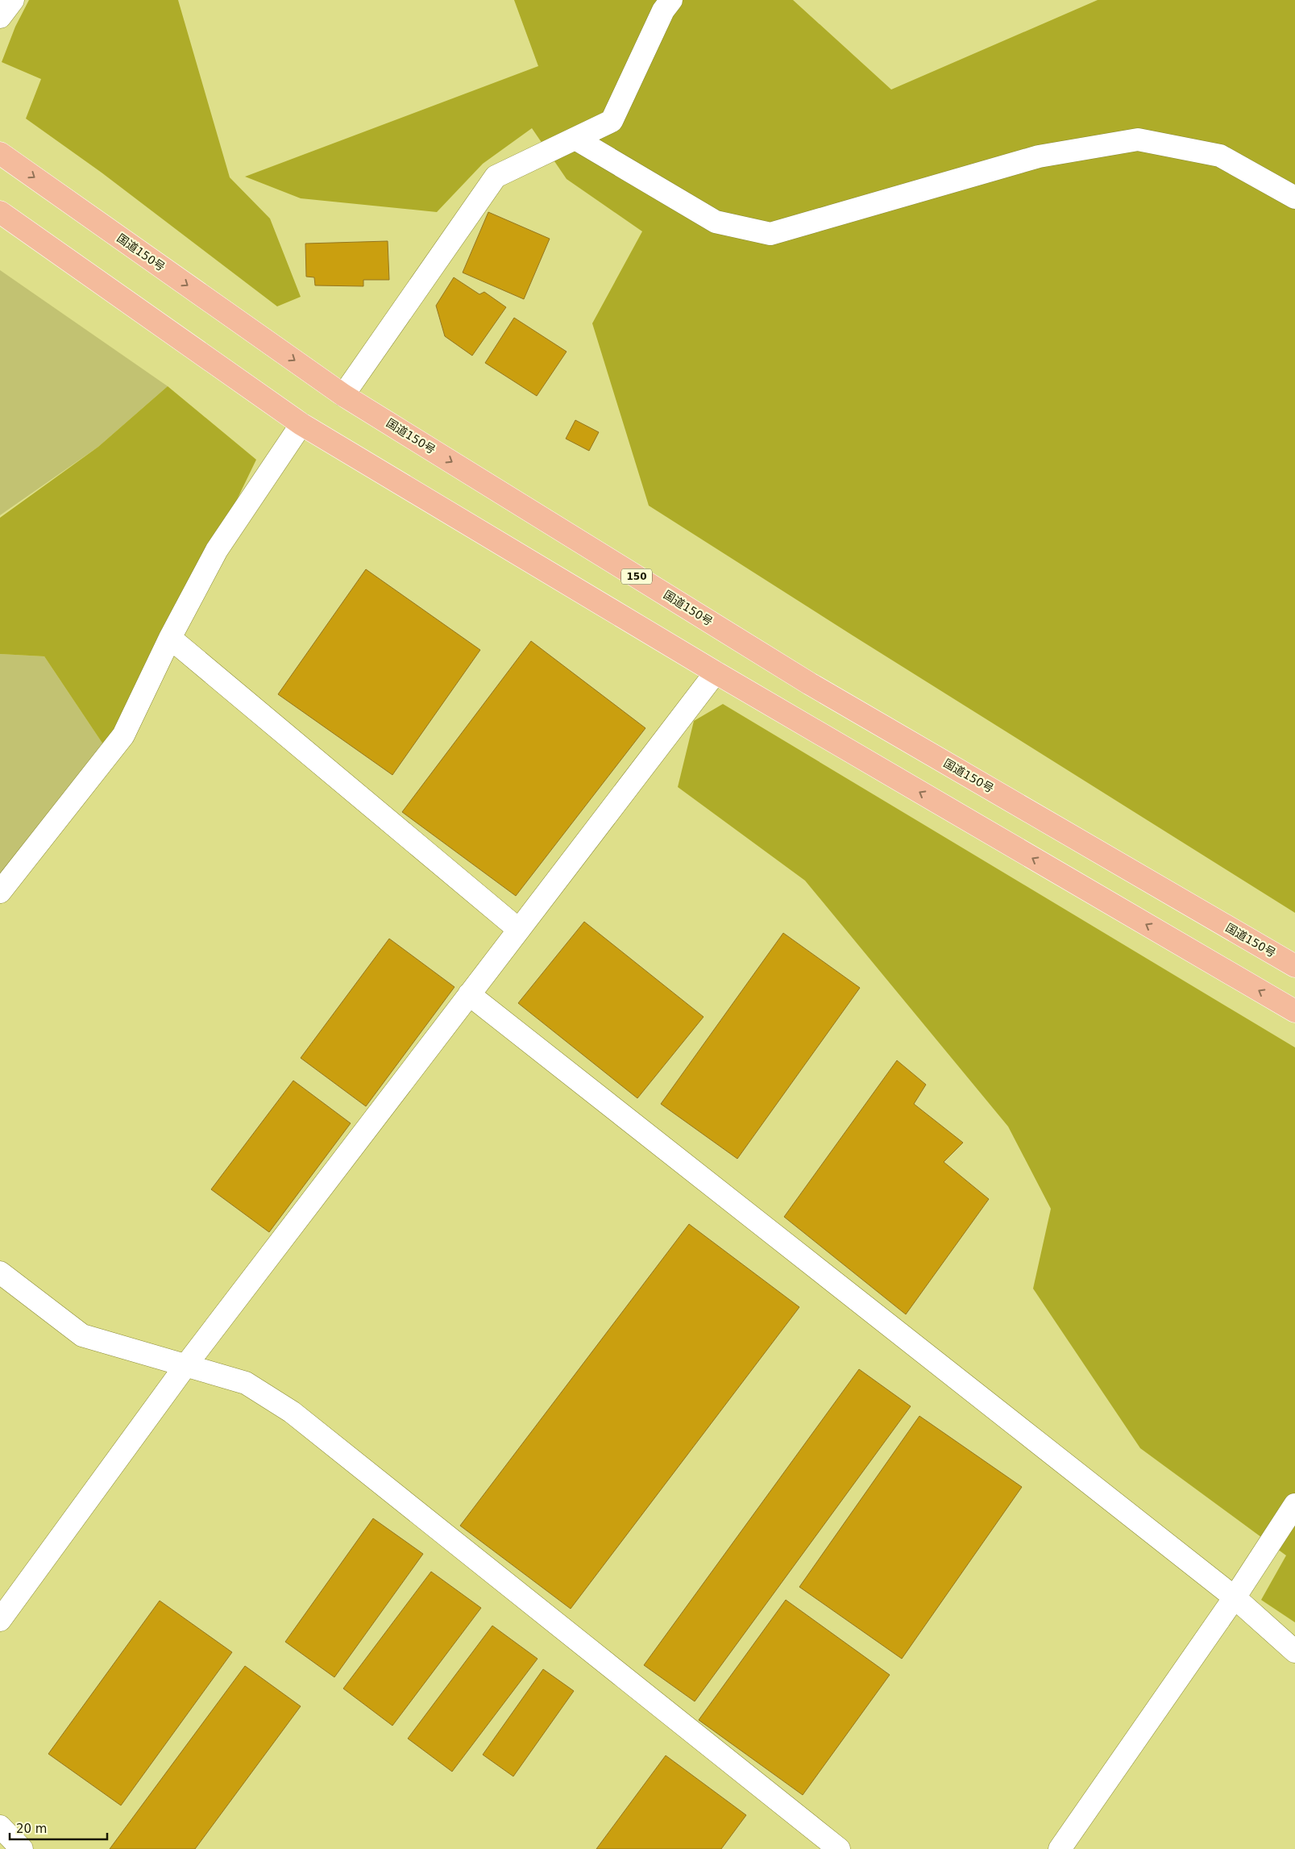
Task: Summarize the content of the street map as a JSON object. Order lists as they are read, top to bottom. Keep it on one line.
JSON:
{"streets":{"highway":["国道150号","150"]},"scale_bar":"20 m"}
